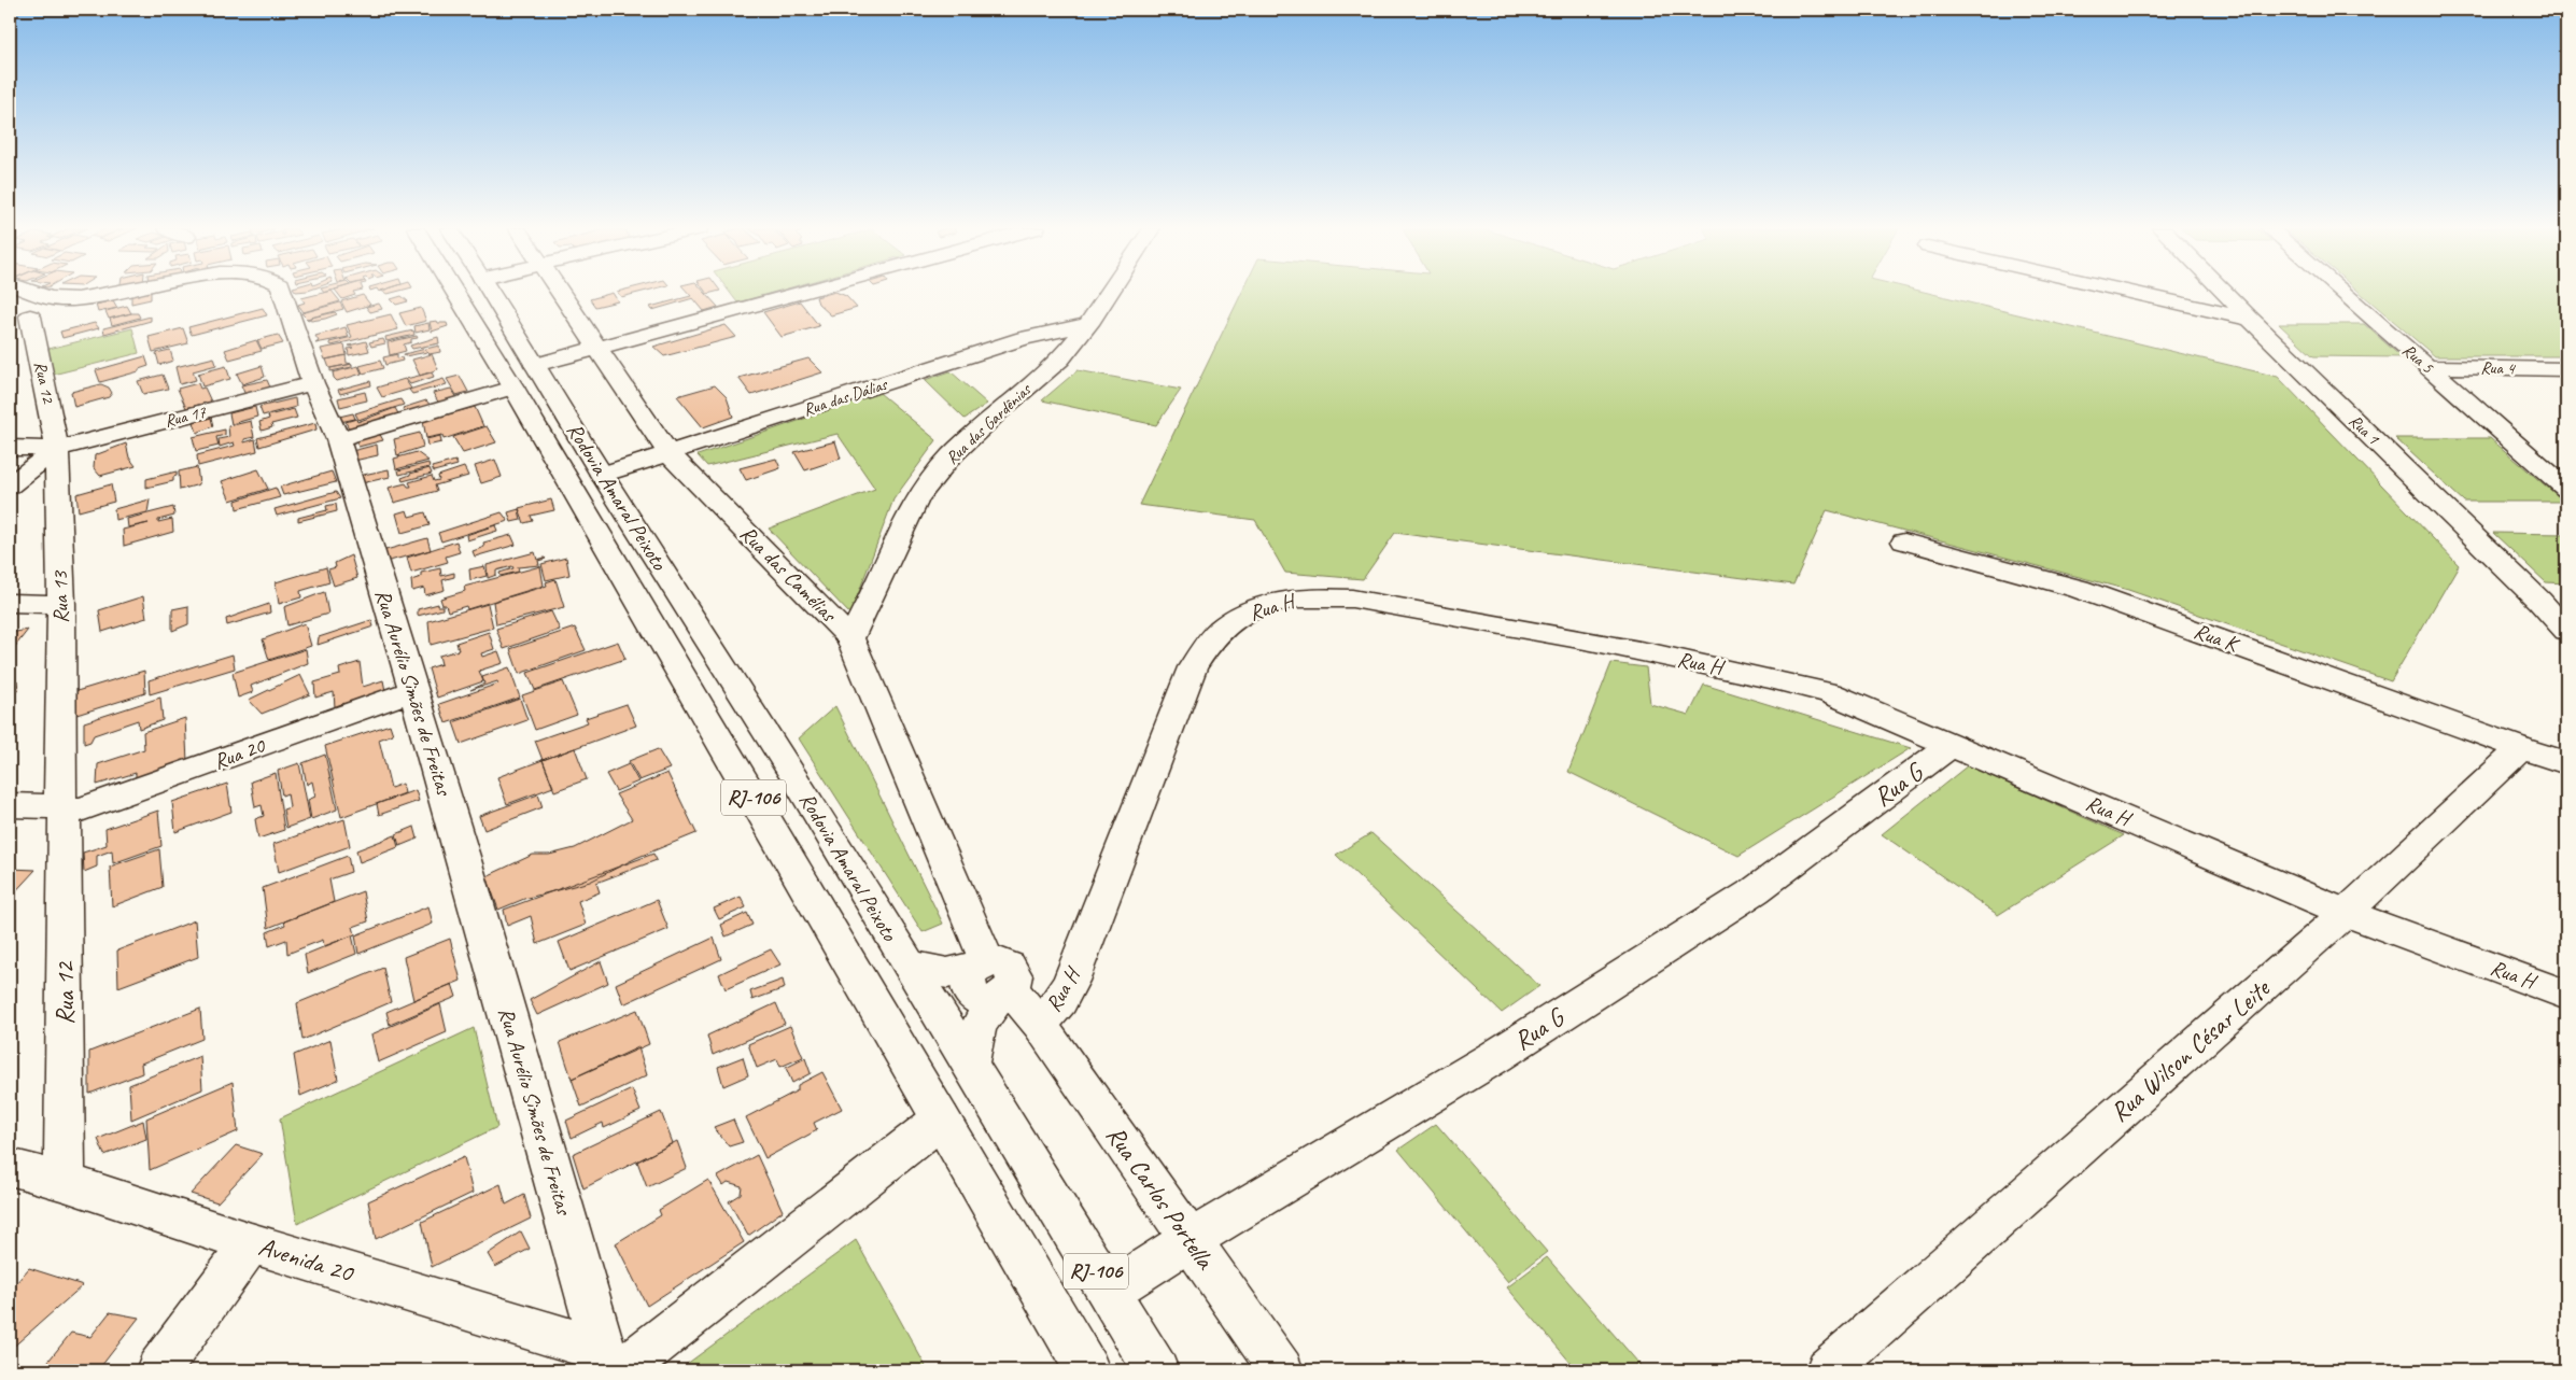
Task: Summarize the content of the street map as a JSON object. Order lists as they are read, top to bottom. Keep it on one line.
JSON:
{"streets":{"main road":["Rua 5","Rua 4","Rua 12","Rua das Dálias","Rua 17","Rua das Gardênias","Rua 1","Rodovia Amaral Peixoto","Rua das Camélias","Rua 13","Rua H","Rua K","Rua Aurélio Simões de Freitas","Rua 20","Rua G","RJ-106","Rua Wilson César Leite","Rua Carlos Portella","Avenida 20"]},"crossings":[["Rua 5","Rua 4"],["Rua 12","Rua 17"],["Rua 12","Rua 13"],["Rua 12","Rua 20"],["Rua 12","Avenida 20"],["Rua das Dálias","Rua das Gardênias"],["Rua das Dálias","Rodovia Amaral Peixoto"],["Rua das Dálias","Rua das Camélias"],["Rua 17","Rua 13"],["Rua 17","Rua Aurélio Simões de Freitas"],["Rua das Gardênias","Rua das Camélias"],["Rodovia Amaral Peixoto","Rua G"],["Rua 13","Rua 20"],["Rua H","Rua G"],["Rua H","Rua Wilson César Leite"],["Rua H","Rua Carlos Portella"],["Rua K","Rua Wilson César Leite"],["Rua Aurélio Simões de Freitas","Rua 20"],["Rua Aurélio Simões de Freitas","Avenida 20"],["Rua G","Rua Carlos Portella"]]}
